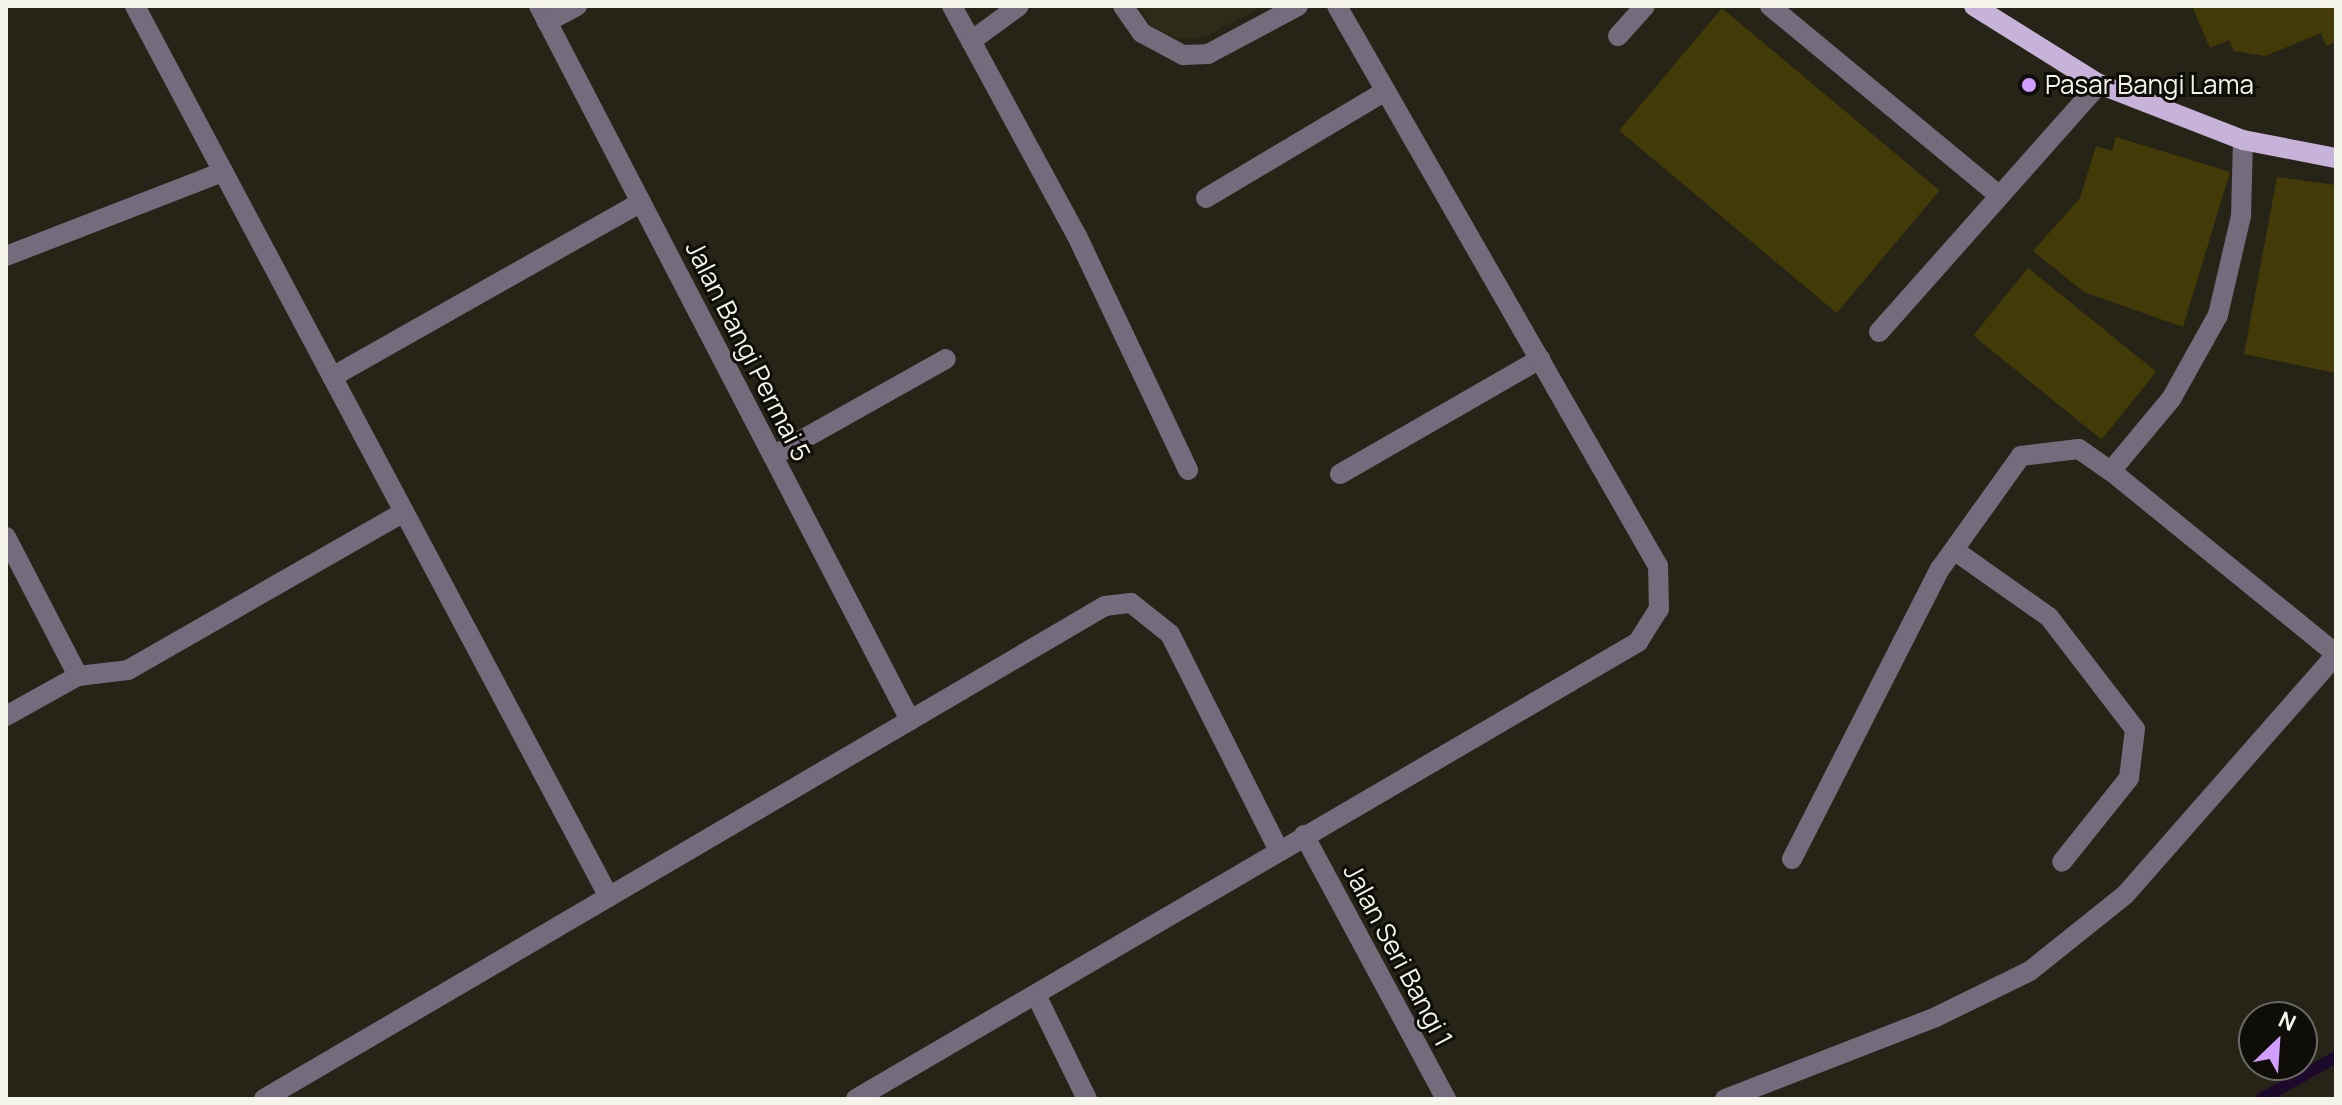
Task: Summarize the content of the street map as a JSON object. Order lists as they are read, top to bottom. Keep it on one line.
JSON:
{"streets":{"street":["Jalan Bangi Permai 5","Jalan Seri Bangi 1"]},"places":["Pasar Bangi Lama"],"north":"top right"}
